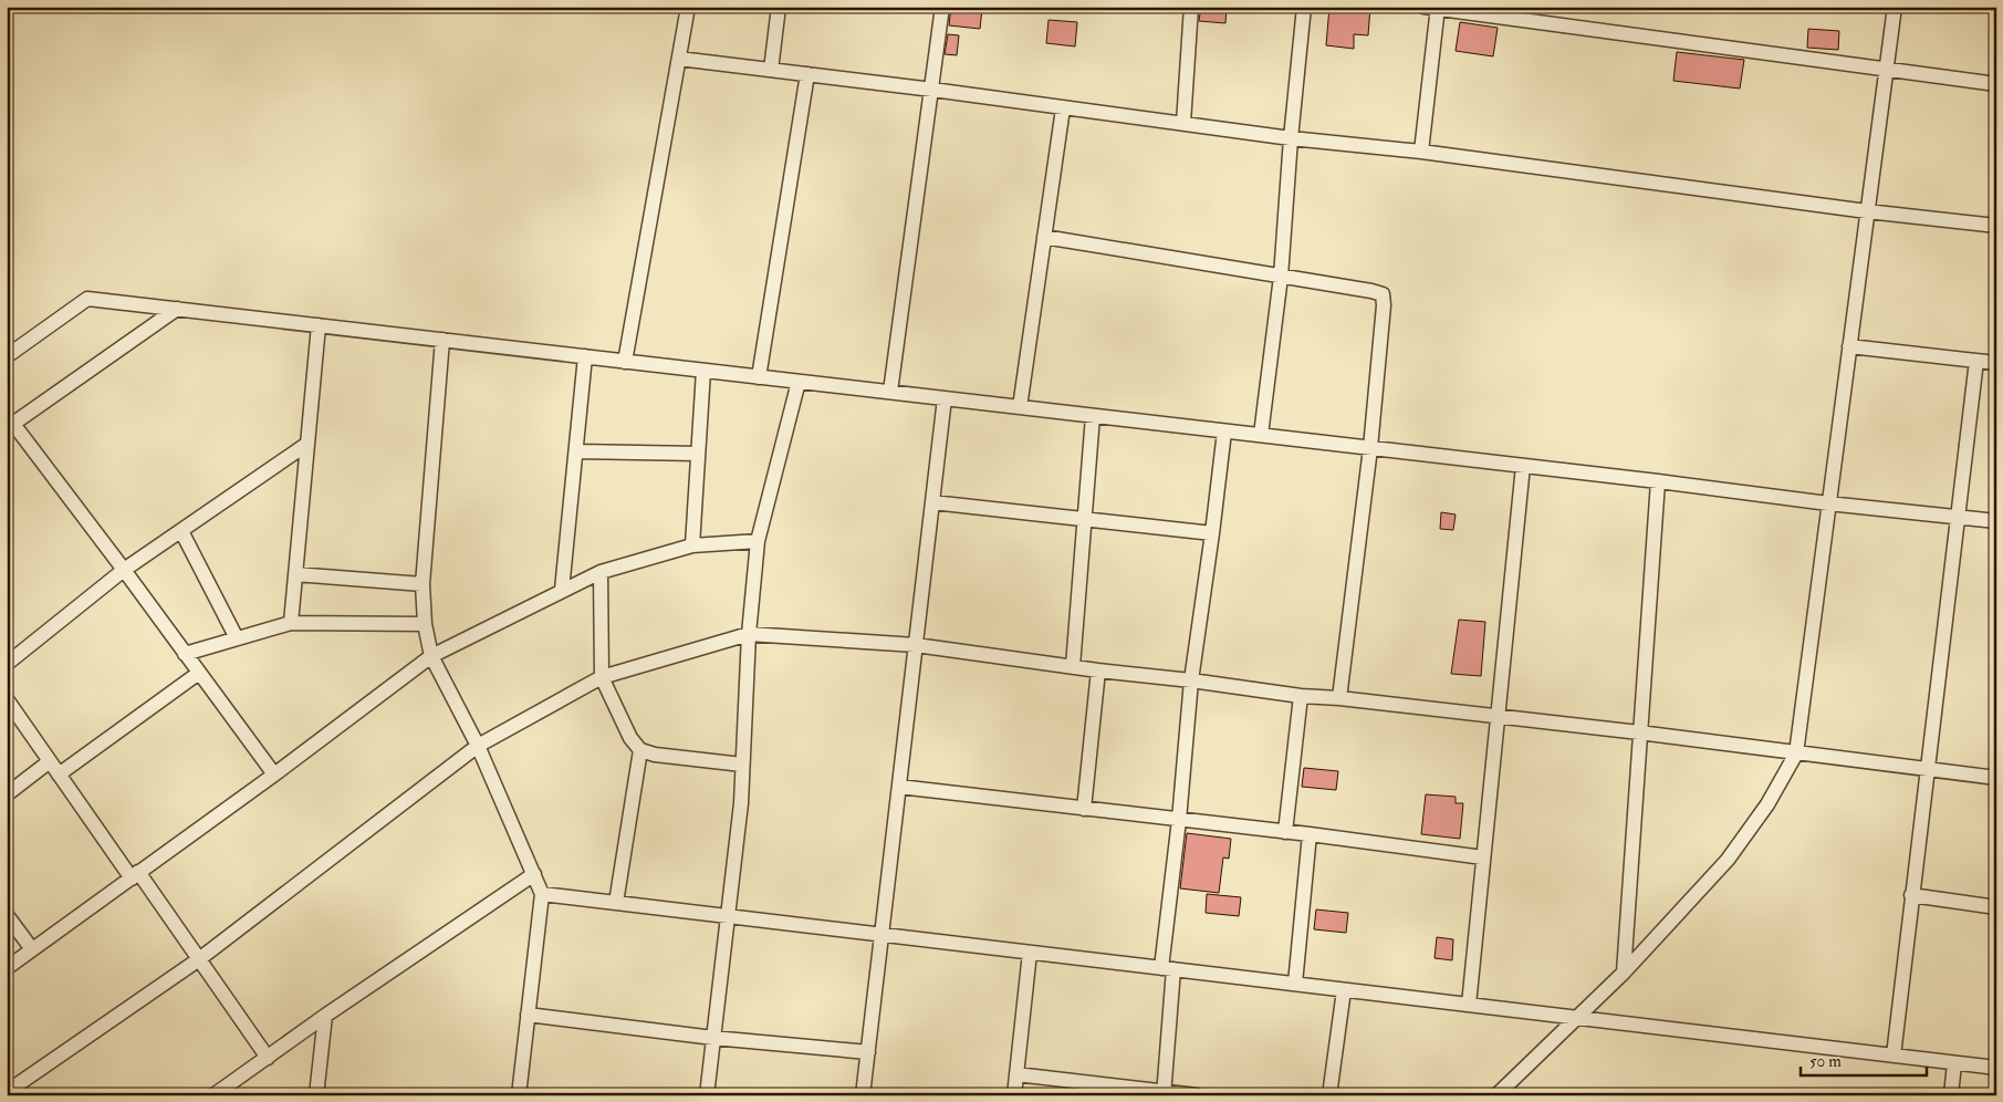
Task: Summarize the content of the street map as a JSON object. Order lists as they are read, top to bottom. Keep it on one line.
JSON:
{"scale_bar":"50 m"}
